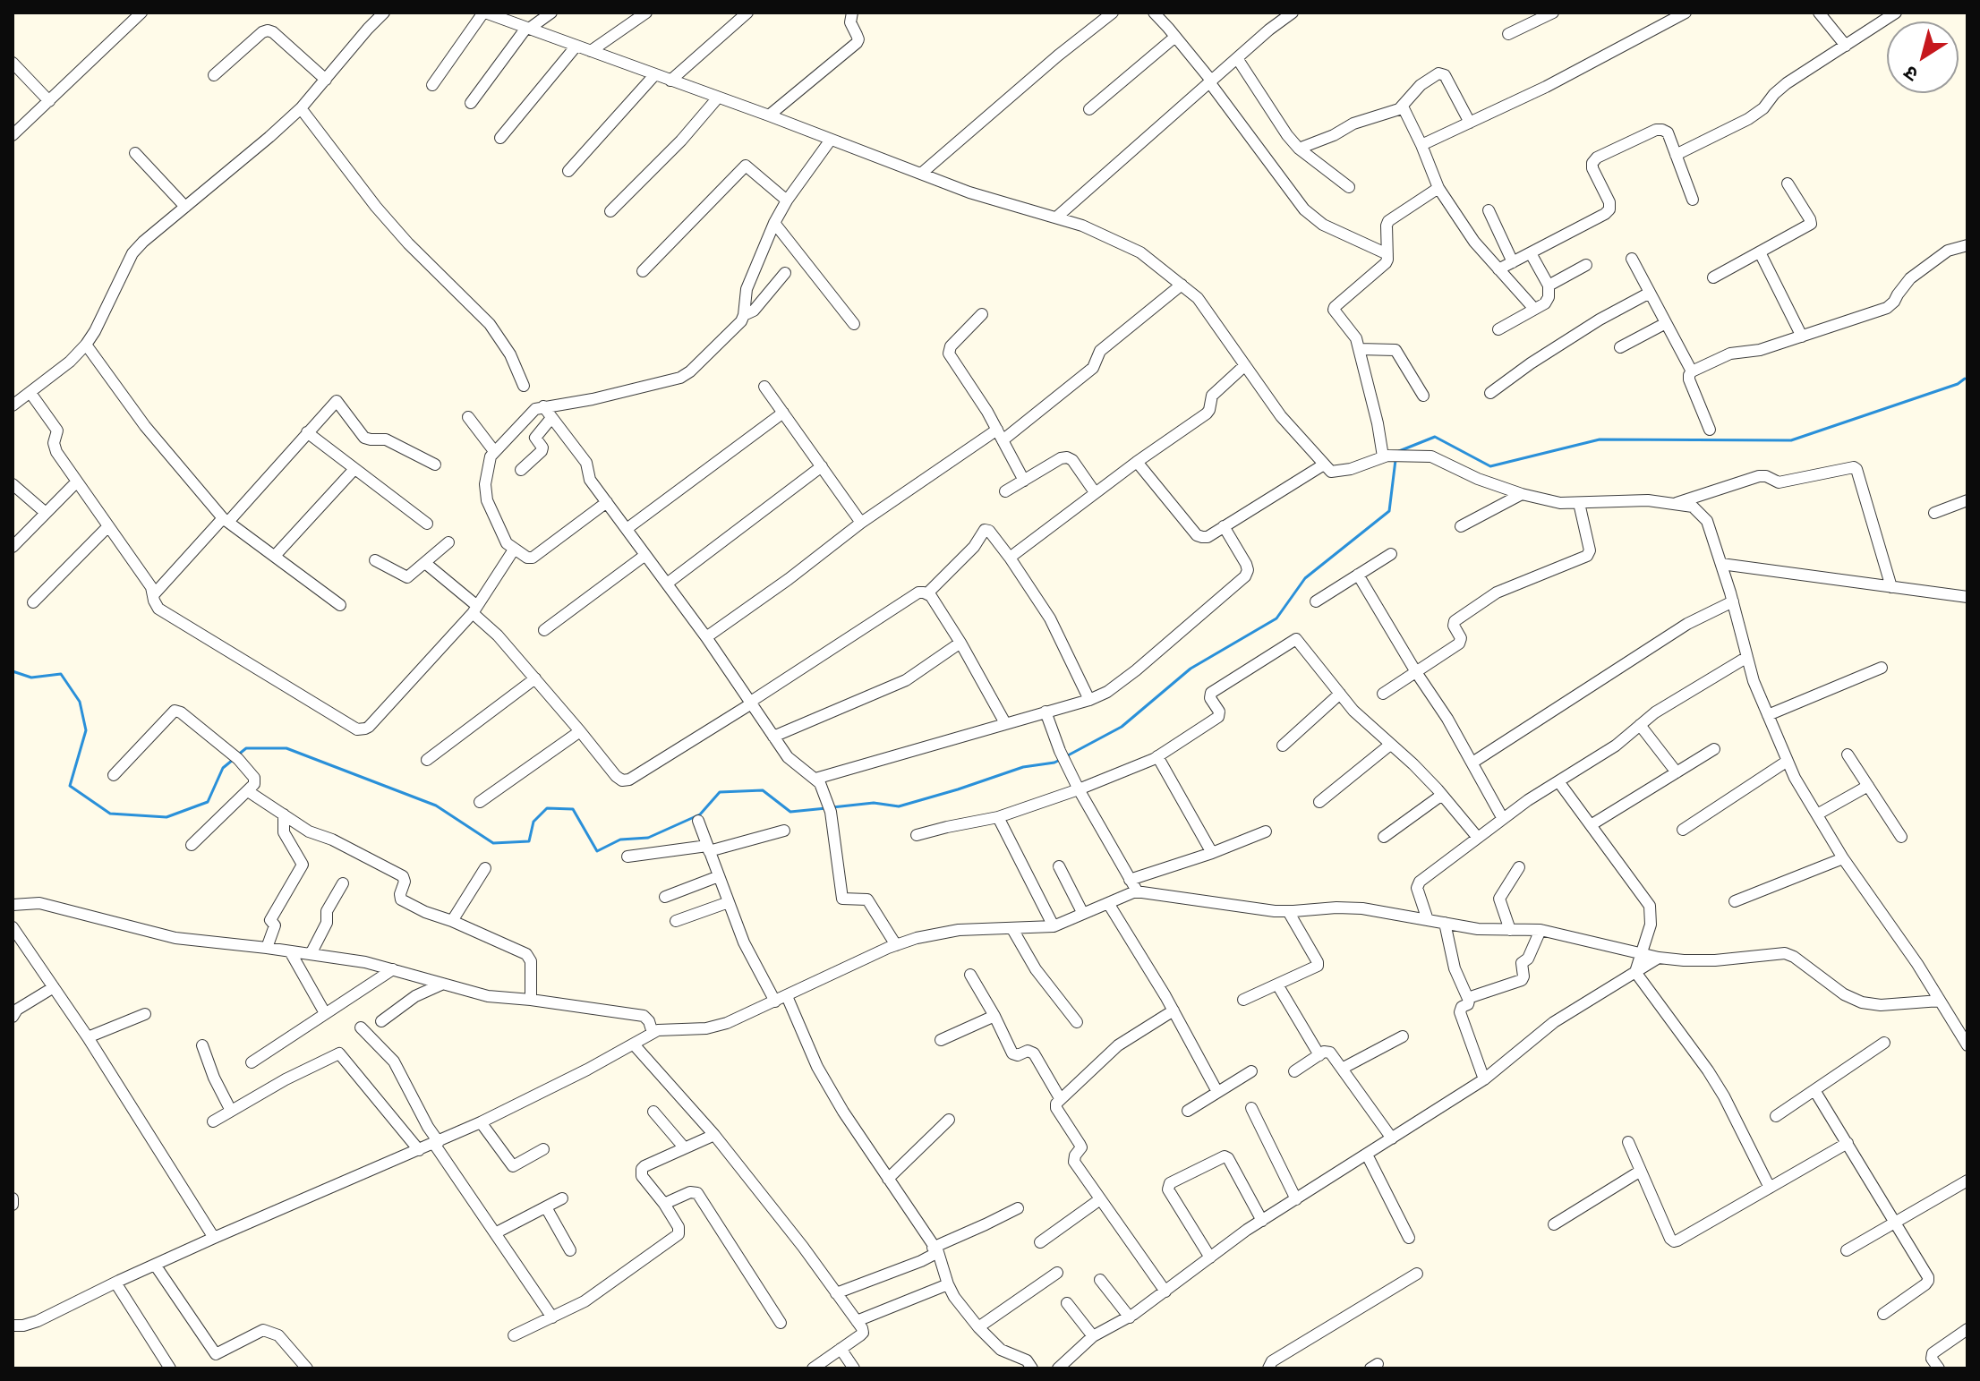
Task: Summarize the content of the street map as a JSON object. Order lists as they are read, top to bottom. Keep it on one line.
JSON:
{"north":"bottom left"}
